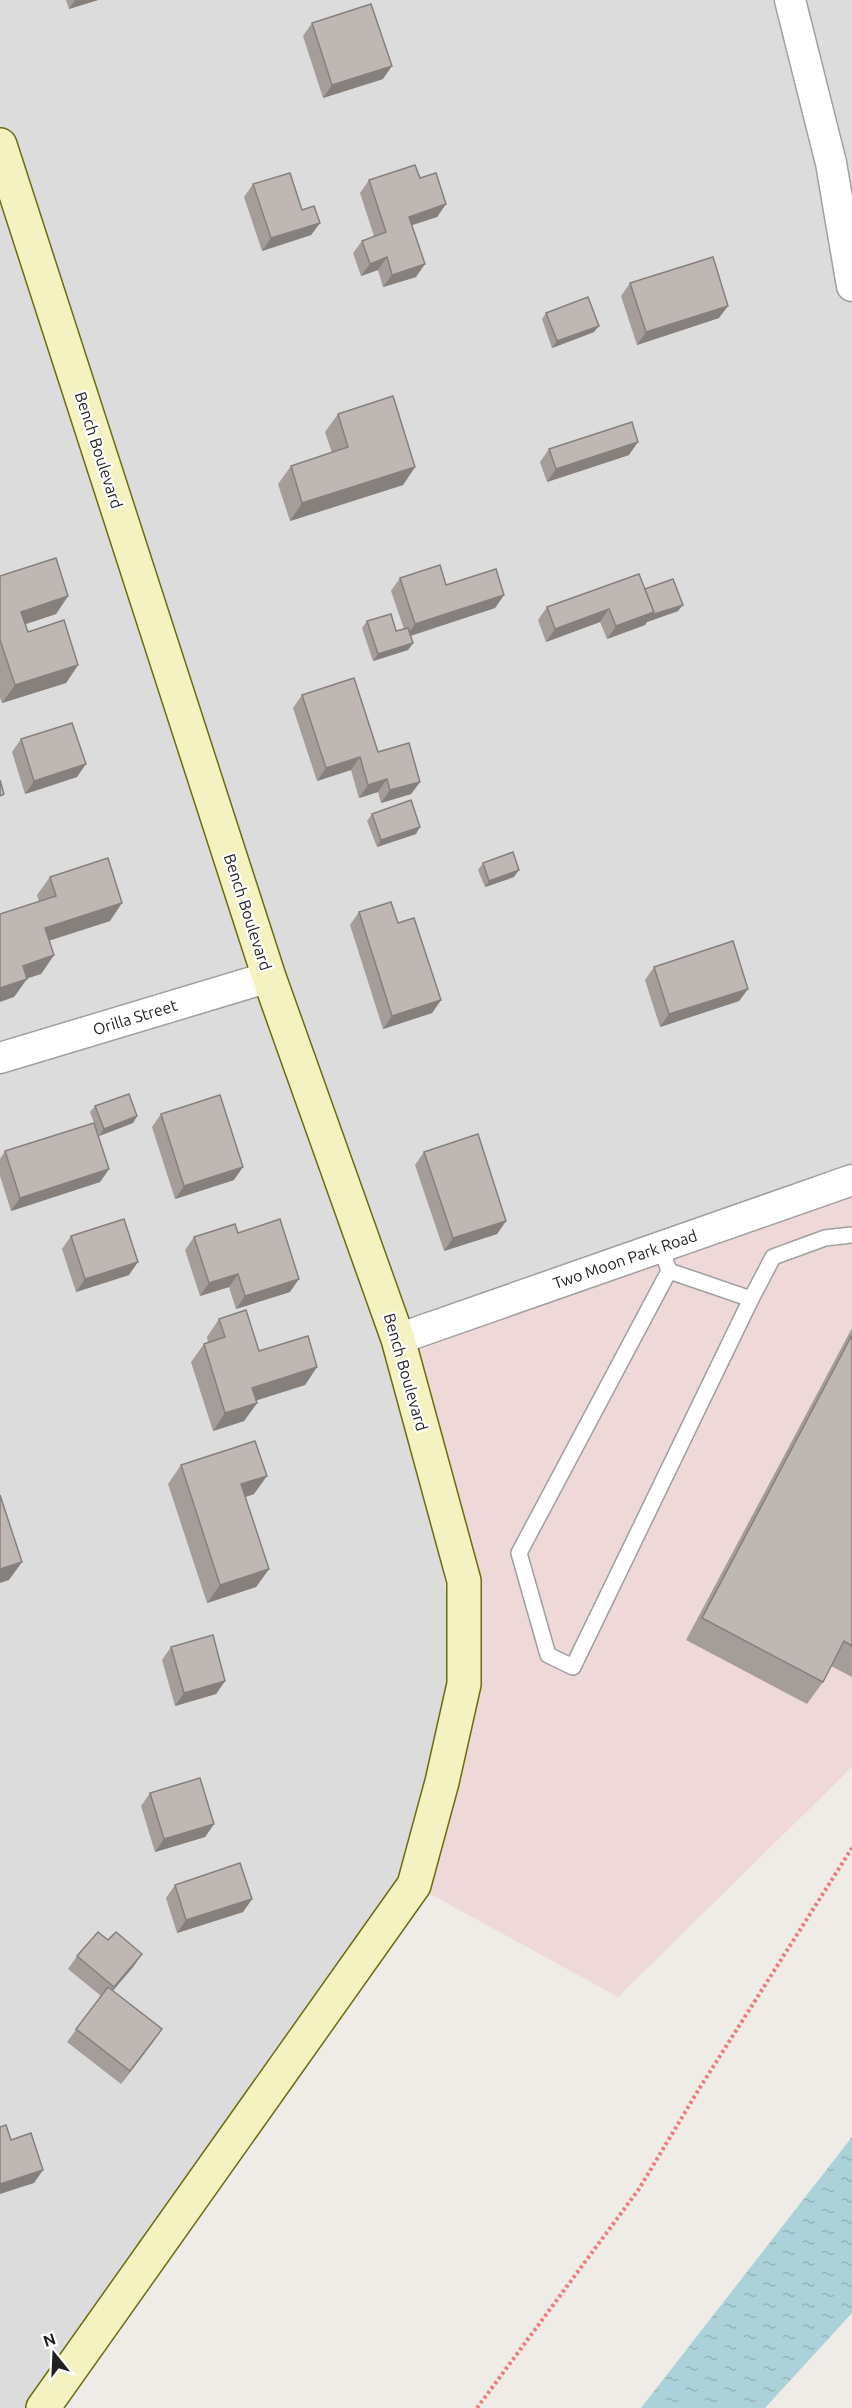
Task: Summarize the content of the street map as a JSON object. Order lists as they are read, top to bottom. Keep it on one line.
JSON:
{"streets":{"main road":["Bench Boulevard"],"street":["Orilla Street","Two Moon Park Road"]},"crossings":[["Bench Boulevard","Orilla Street"],["Bench Boulevard","Two Moon Park Road"]],"north":"top"}
